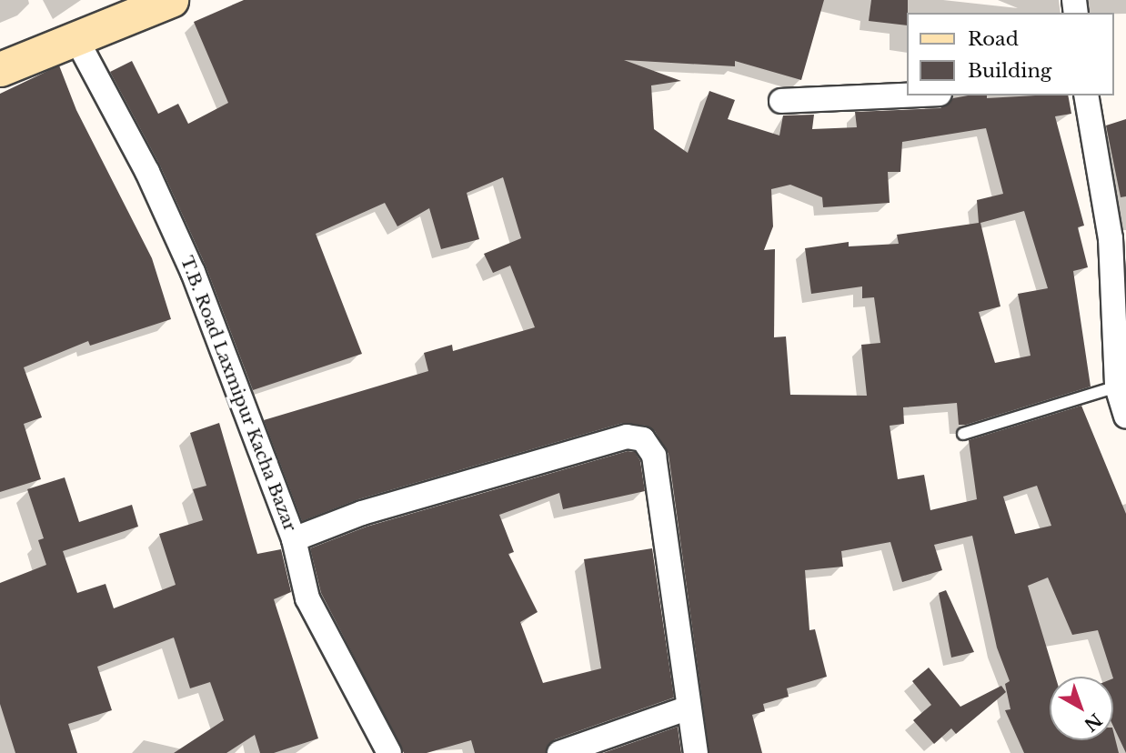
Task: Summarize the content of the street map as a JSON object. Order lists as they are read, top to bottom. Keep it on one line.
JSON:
{"streets":{"street":["T.B. Road Laxmipur Kacha Bazar"]},"legend":["Road","Building"],"north":"bottom right"}
